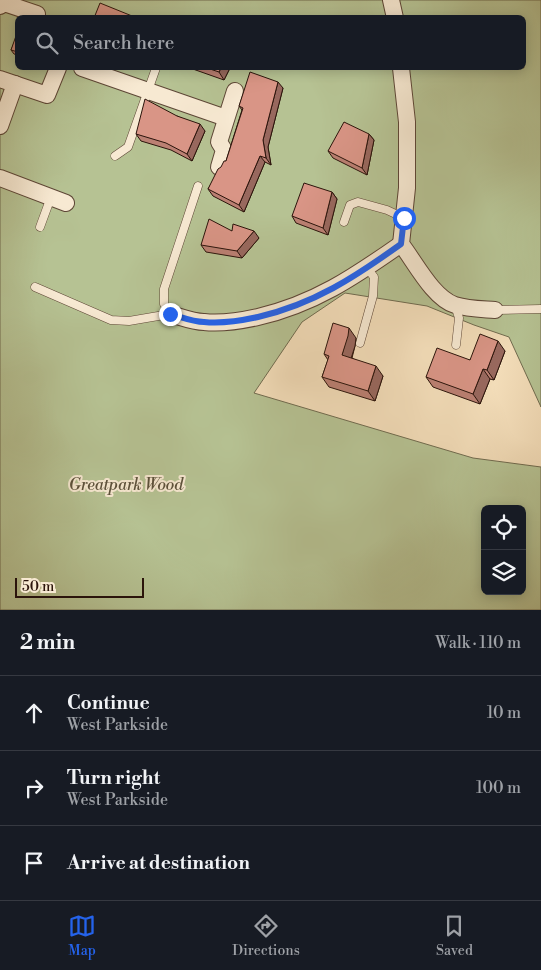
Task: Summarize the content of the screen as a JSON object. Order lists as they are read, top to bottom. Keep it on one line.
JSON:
{"parks":["Greatpark Wood"],"scale_bar":"50 m","page":{"search":"Search here","scale":"50 m","heading":["2 min","Walk · 110 m"],"list":[["Continue","West Parkside","10 m"],["Turn right","West Parkside","100 m"],"Arrive at destination"],"nav":["Map","Directions","Saved"]}}
